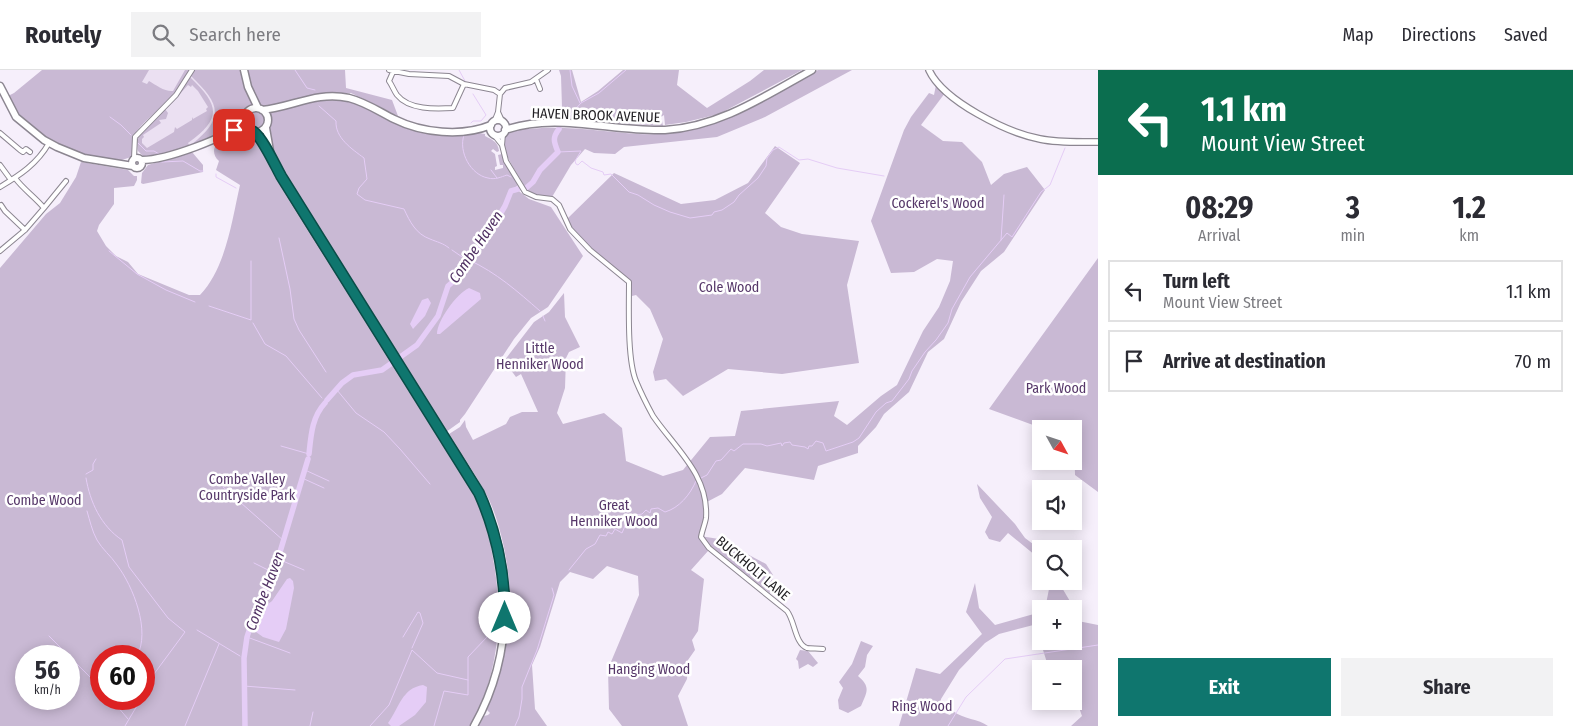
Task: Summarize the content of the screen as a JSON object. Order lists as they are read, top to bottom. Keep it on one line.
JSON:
{"streets":{"main road":["HAVEN BROOK AVENUE"],"street":["BUCKHOLT LANE"]},"crossings":[["HAVEN BROOK AVENUE","BUCKHOLT LANE"]],"water":["Combe Haven"],"parks":["Cockerel's Wood","Cole Wood","Little Henniker Wood","Park Wood","Combe Valley Countryside Park","Combe Wood","Great Henniker Wood","Hanging Wood","Ring Wood"],"north":"bottom right","page":{"header":"Routely","search":"Search here","nav":["Map","Directions","Saved"],"turn":["1.1 km","Mount View Street"],"eta":["08:29","Arrival","3","min","1.2","km"],"list":[{"name":"Turn left","note":"Mount View Street","value":"1.1 km"},{"name":"Arrive at destination","value":"70 m"}],"map_buttons":["+","−"],"speed":"56 km/h","limit":"60","buttons":["Exit","Share"]}}
